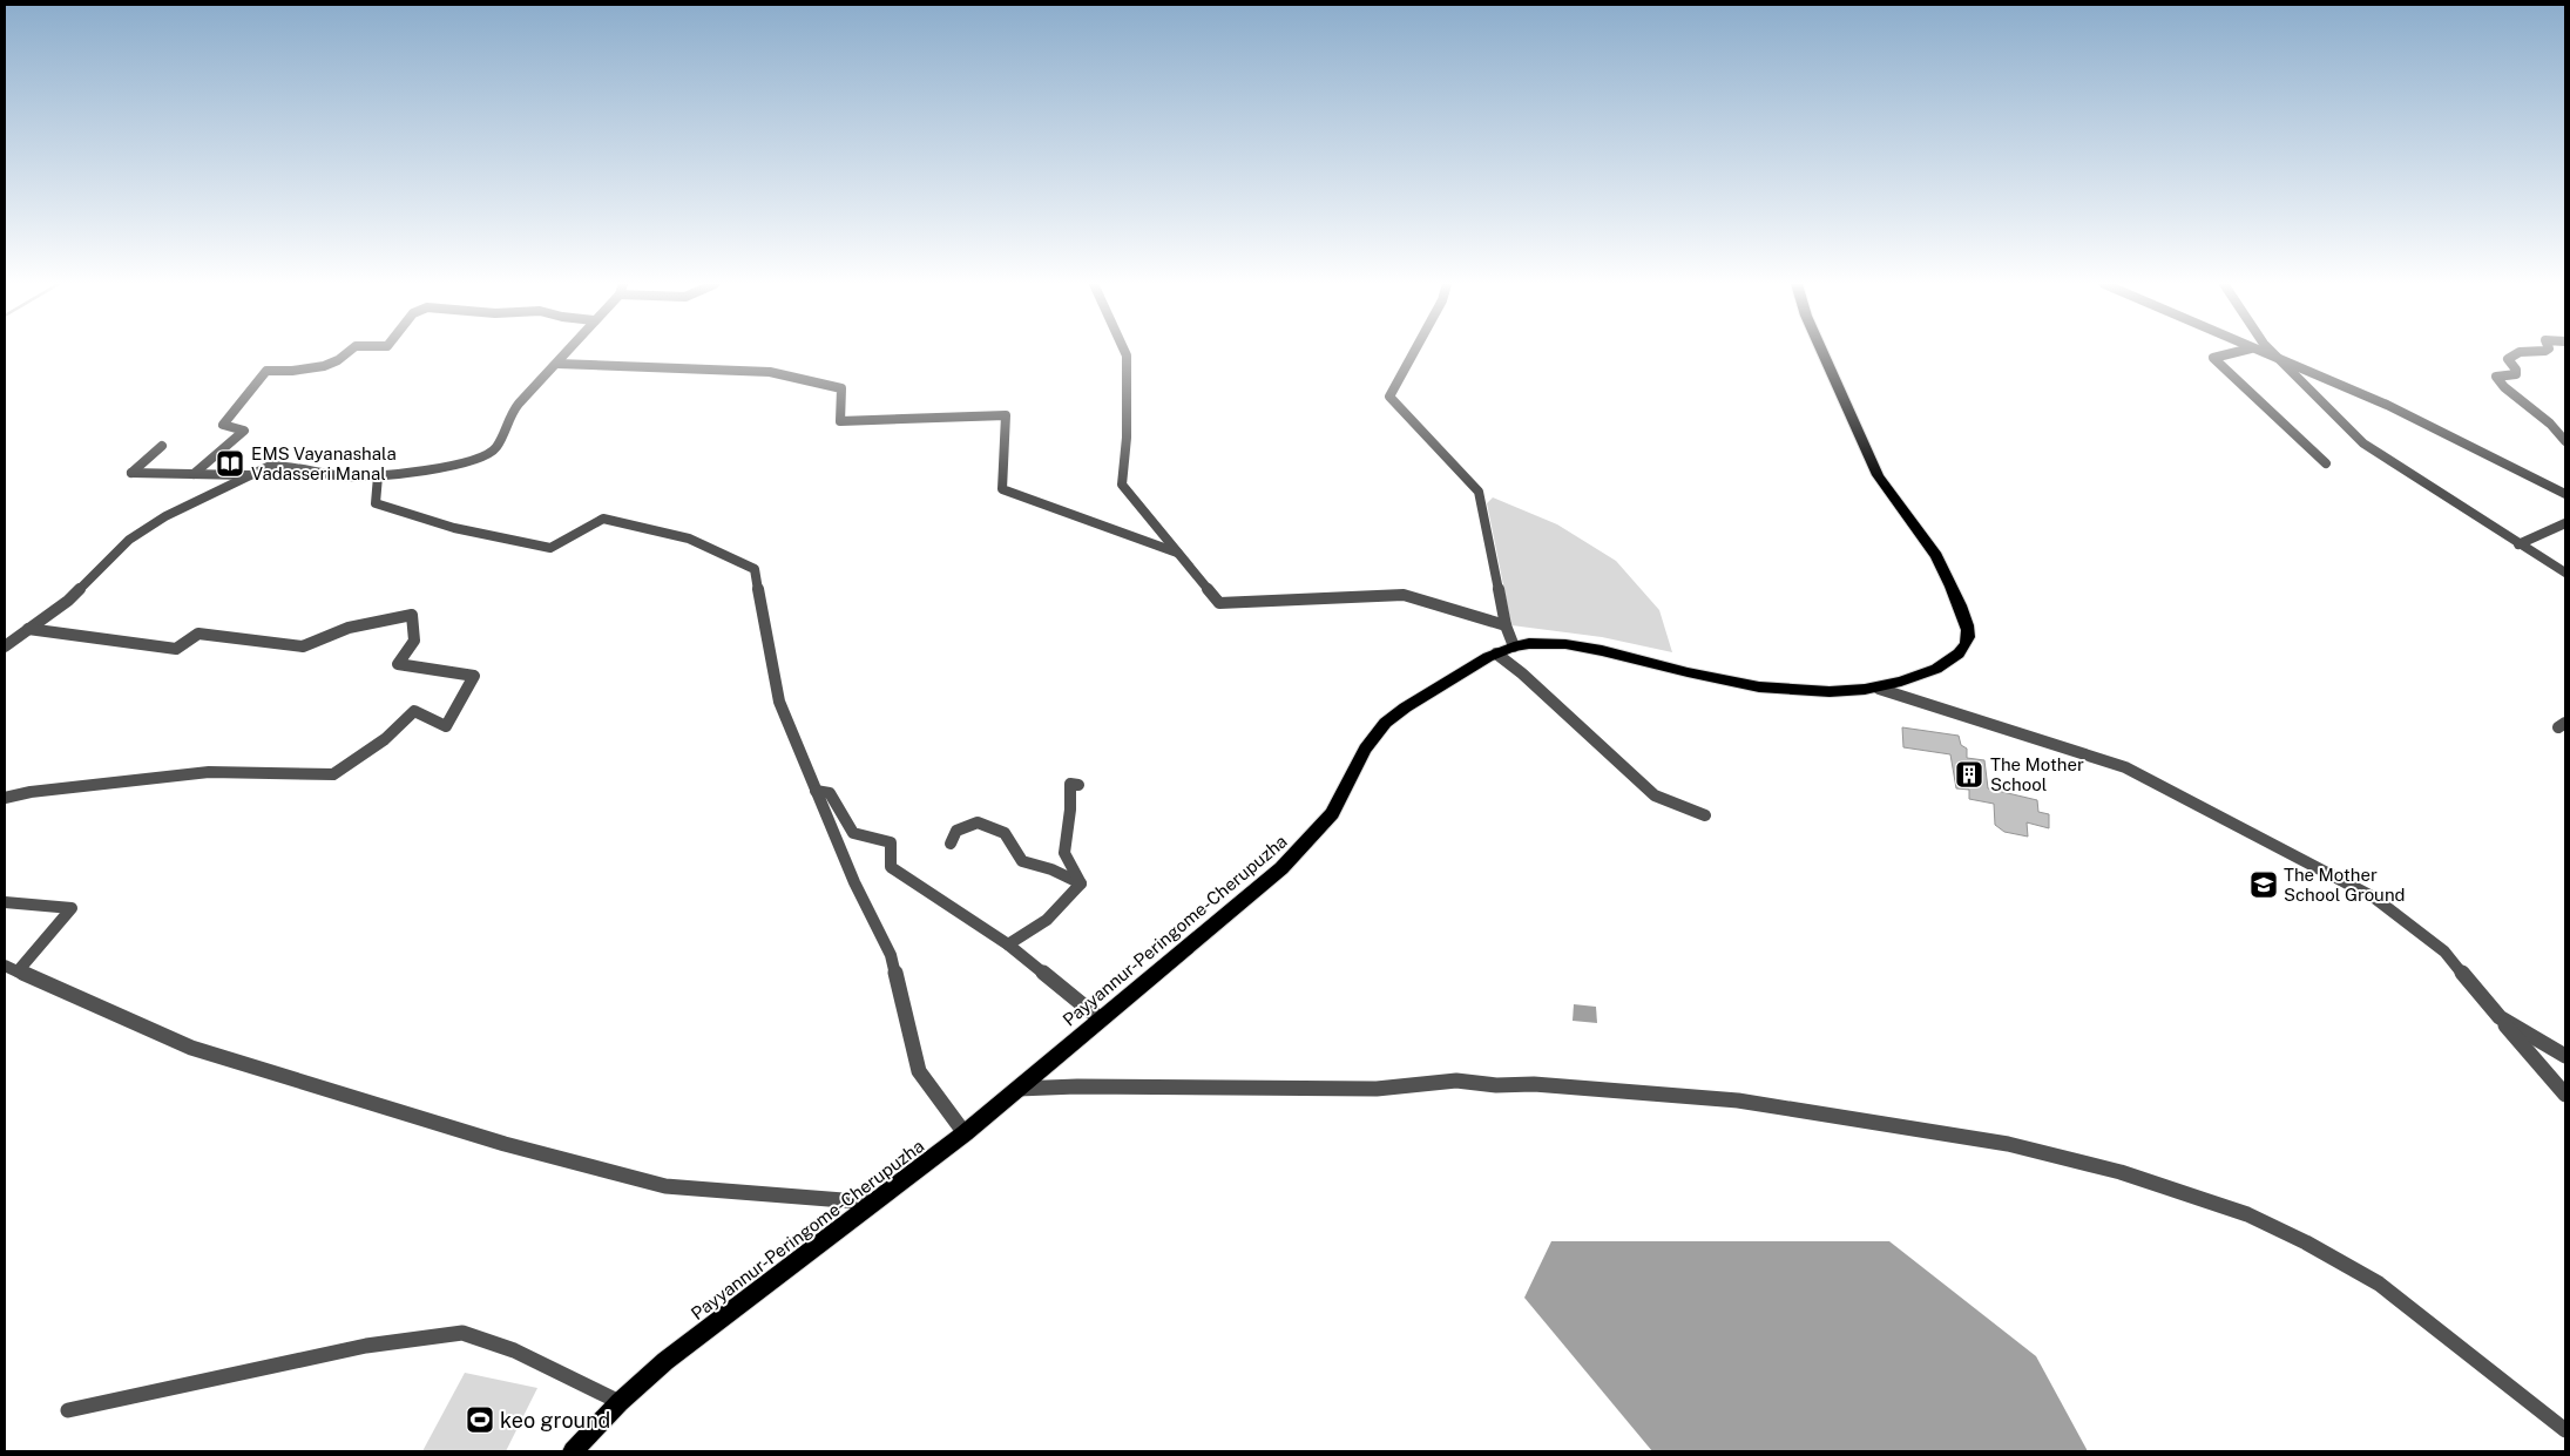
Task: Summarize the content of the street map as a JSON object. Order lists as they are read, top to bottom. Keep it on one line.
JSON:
{"streets":{"main road":["Payyannur-Peringome-Cherupuzha"]},"places":{"library":["EMS Vayanashala Vadasseri Manal"],"building":["The Mother School"],"school or university":["The Mother School Ground"],"sports":["keo ground"]}}
